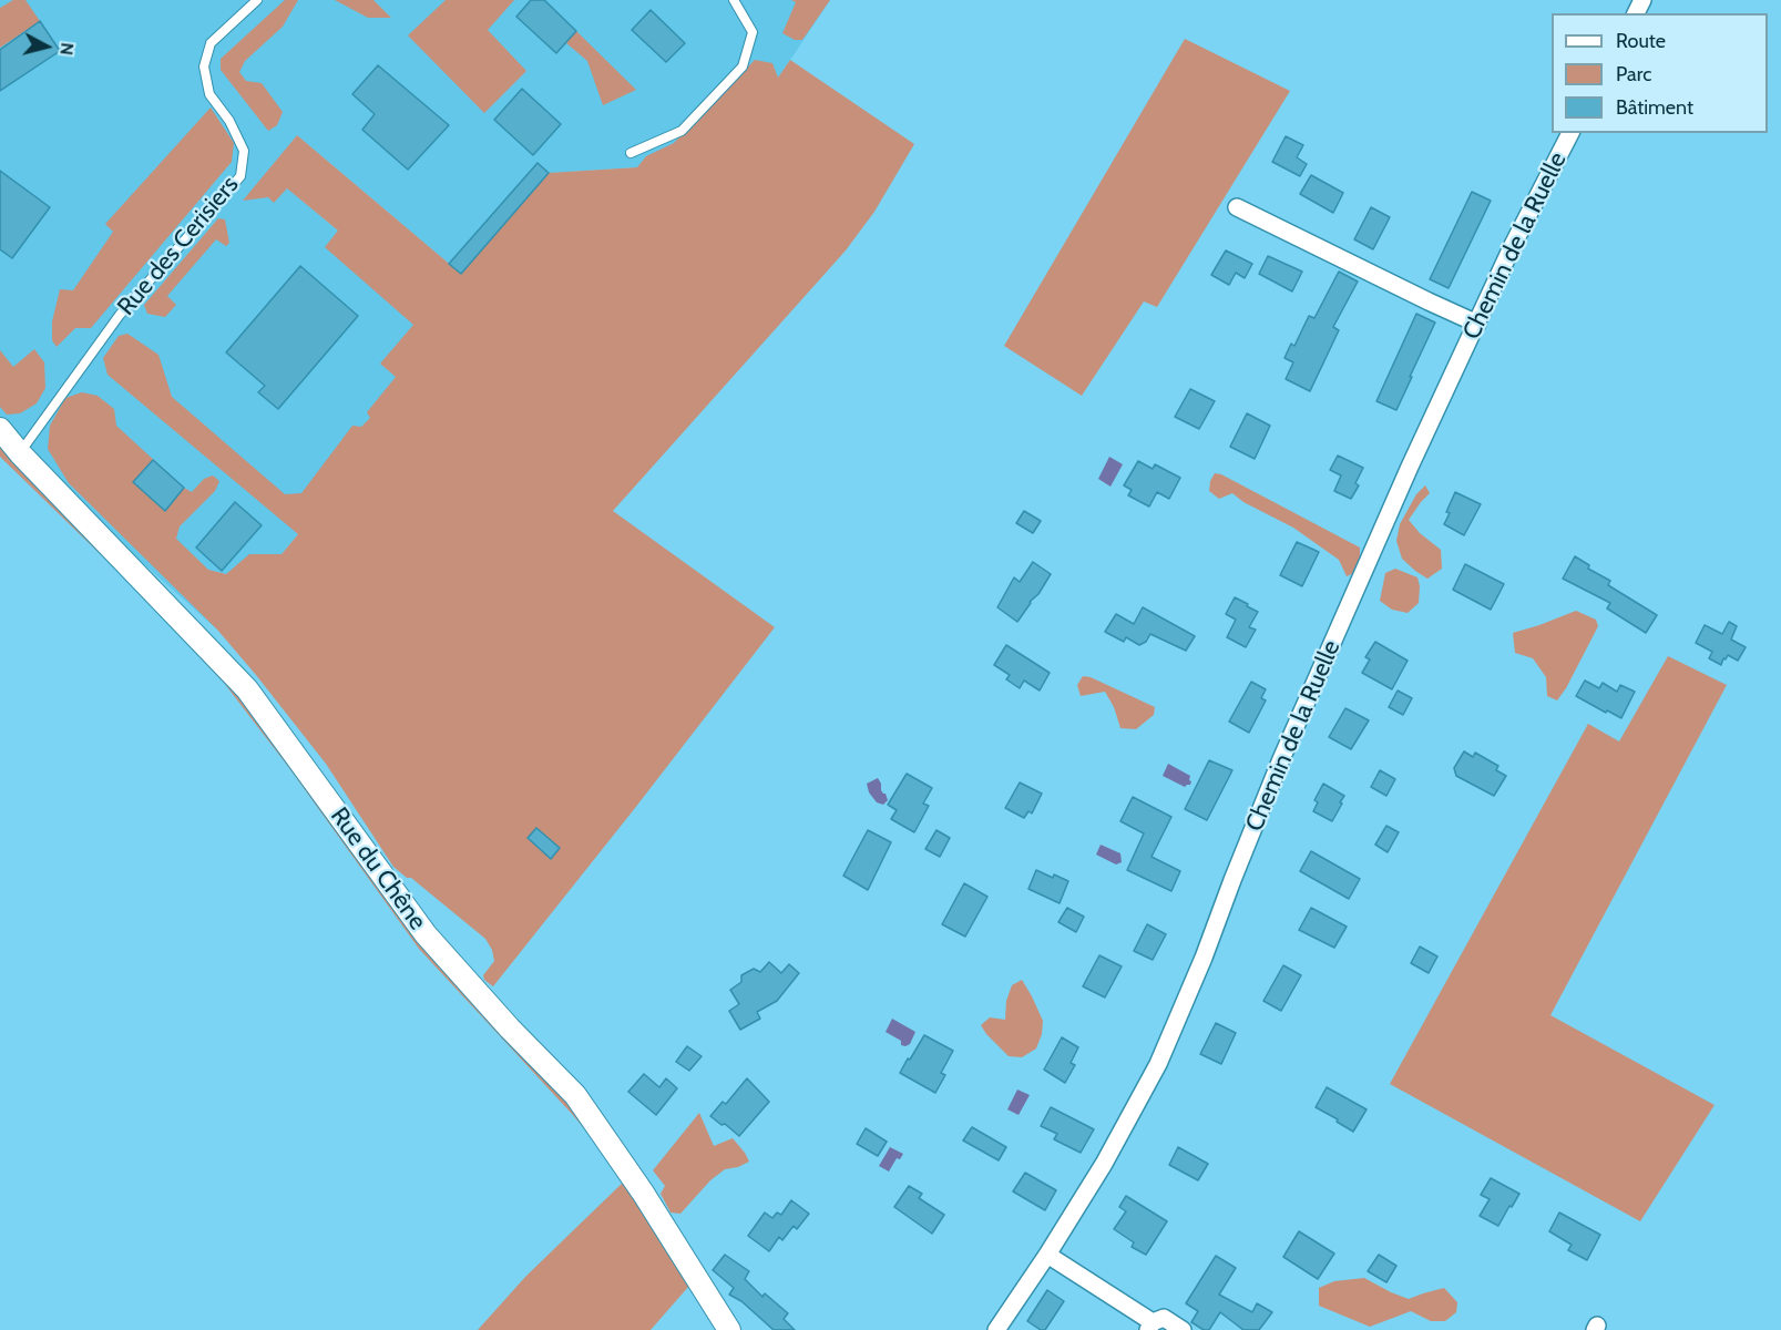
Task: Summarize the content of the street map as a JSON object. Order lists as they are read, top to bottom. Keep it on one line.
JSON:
{"streets":{"street":["Chemin de la Ruelle","Rue du Chêne"],"lane":["Rue des Cerisiers"]},"crossings":[["Rue des Cerisiers","Rue du Chêne"]],"legend":["Route","Parc","Bâtiment"],"north":"right"}
